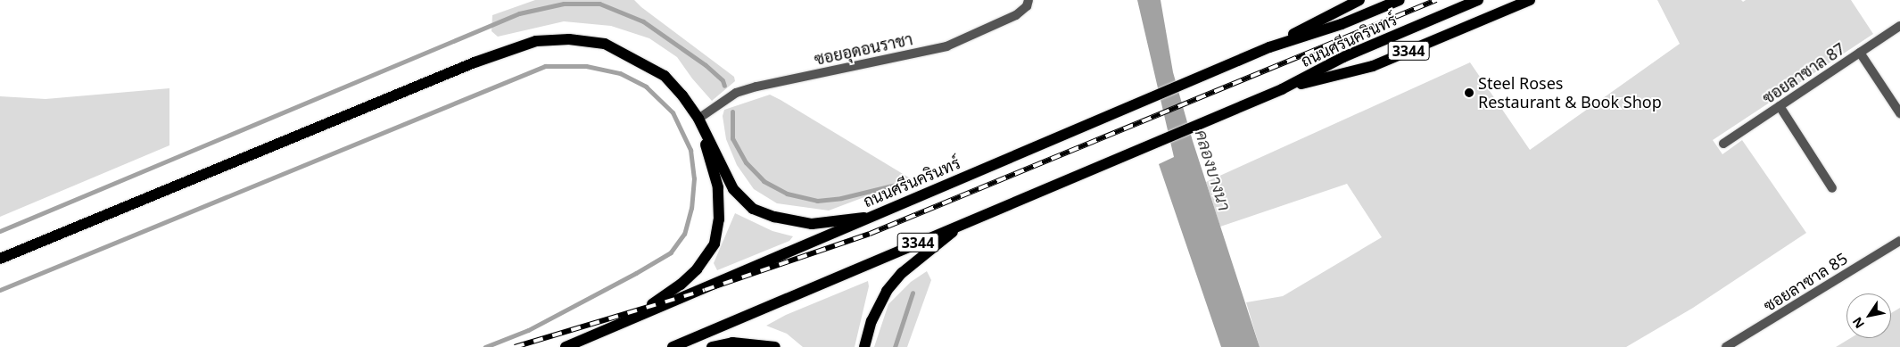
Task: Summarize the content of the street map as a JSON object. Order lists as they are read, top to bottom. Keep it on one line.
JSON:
{"streets":{"main road":["ถนนศรีนครินทร์","3344"],"street":["ซอยอุดอนราชา","ซอยลาซาล 87","ซอยลาซาล 85"]},"water":["คลองบางนา"],"places":["Steel Roses Restaurant & Book Shop"],"north":"bottom left"}
